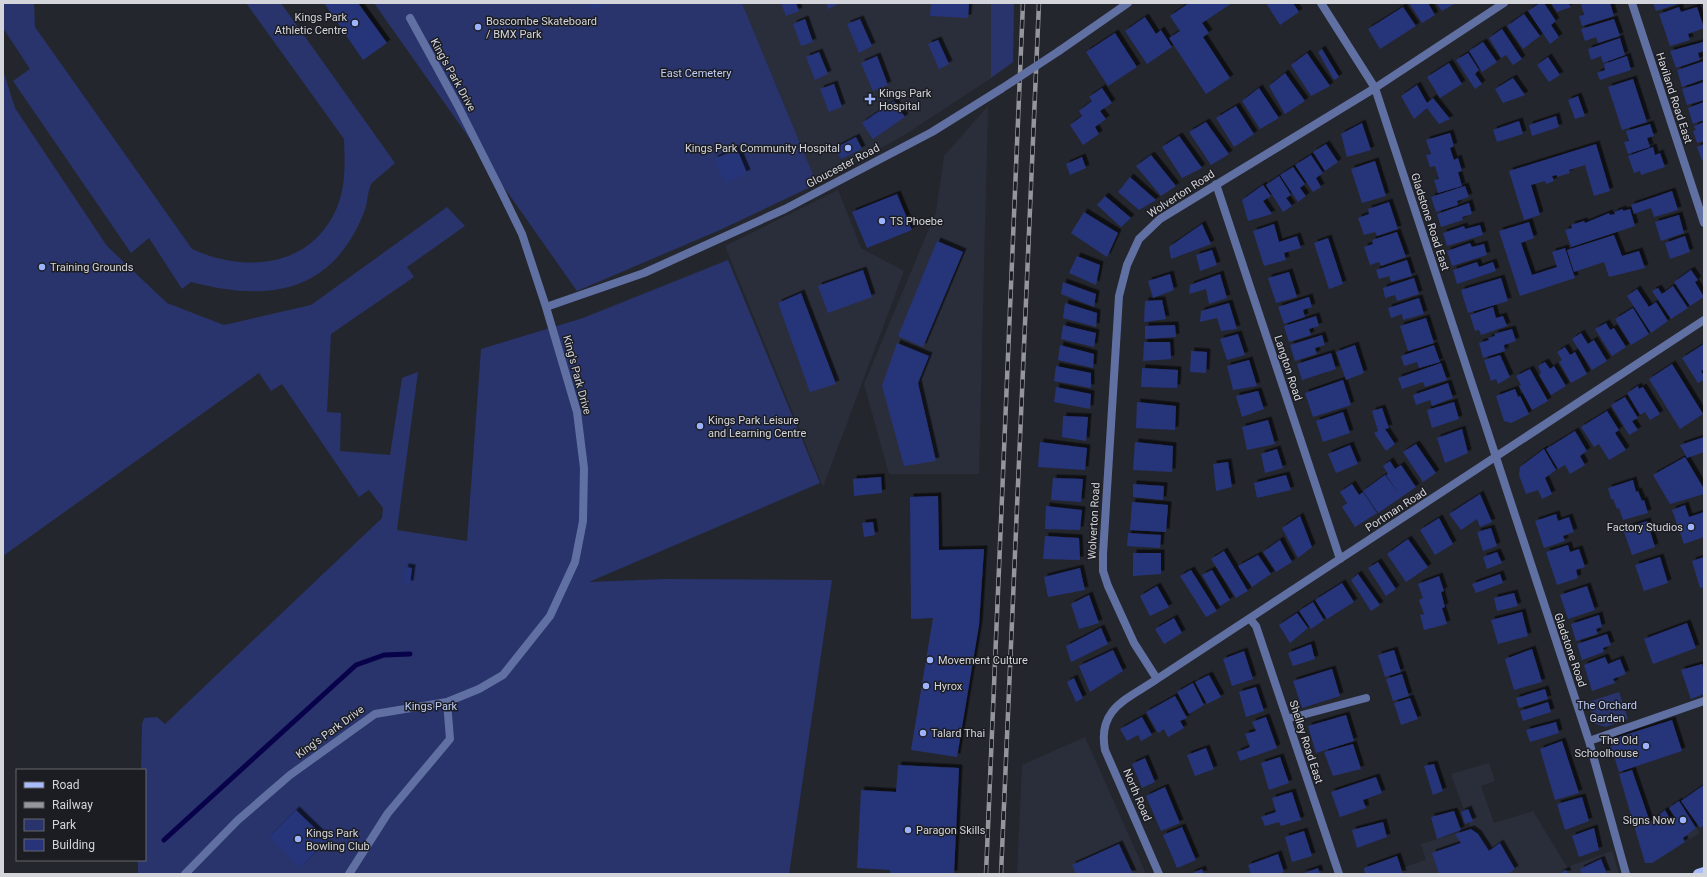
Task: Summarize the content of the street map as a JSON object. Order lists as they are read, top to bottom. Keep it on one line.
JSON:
{"streets":{"street":["King's Park Drive","Haviland Road East","Gloucester Road","Wolverton Road","Gladstone Road East","Langton Road","Portman Road","Gladstone Road","Shelley Road East","North Road"]},"crossings":[["King's Park Drive","Gloucester Road"],["Wolverton Road","Gladstone Road East"],["Wolverton Road","Langton Road"],["Wolverton Road","Portman Road"],["Gladstone Road East","Portman Road"],["Gladstone Road East","Gladstone Road"],["Langton Road","Portman Road"],["Portman Road","Gladstone Road"],["Portman Road","Shelley Road East"],["Portman Road","North Road"]],"parks":["East Cemetery","The Orchard Garden","Kings Park"],"places":{"other":["Kings Park Athletic Centre","Boscombe Skateboard / BMX Park","Kings Park Community Hospital","TS Phoebe","Training Grounds","Kings Park Leisure and Learning Centre","Factory Studios","Movement Culture","Hyrox","Talard Thai","The Old Schoolhouse","Signs Now","Paragon Skills","Kings Park Bowling Club"],"health":["Kings Park Hospital"]},"legend":["Road","Railway","Park","Building"]}
